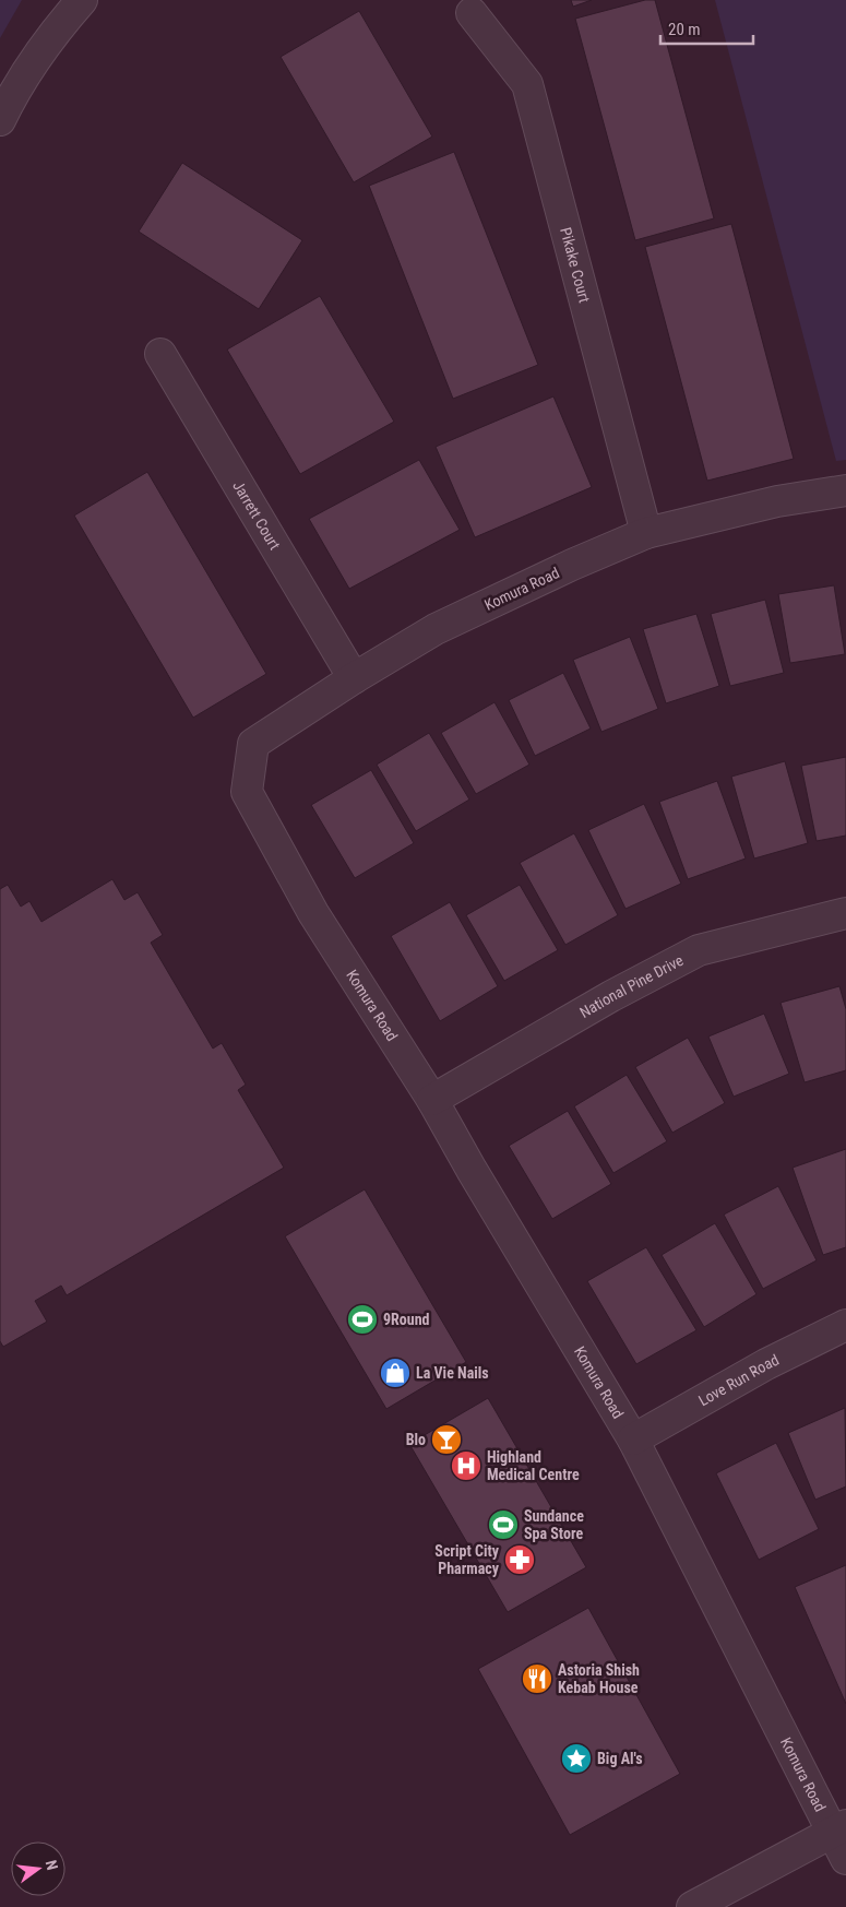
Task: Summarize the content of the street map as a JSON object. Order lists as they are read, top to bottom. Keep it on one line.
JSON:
{"streets":{"street":["Pikake Court","Jarrett Court","Komura Road","National Pine Drive","Love Run Road"]},"crossings":[["Pikake Court","Komura Road"],["Jarrett Court","Komura Road"],["Komura Road","National Pine Drive"],["Komura Road","Love Run Road"]],"places":{"sports":["9Round","Sundance Spa Store"],"shop":["La Vie Nails"],"bar":["Blo"],"hospital":["Highland Medical Centre"],"pharmacy":["Script City Pharmacy"],"restaurant":["Astoria Shish Kebab House"],"place":["Big Al's"]},"scale_bar":"20 m","north":"right"}
